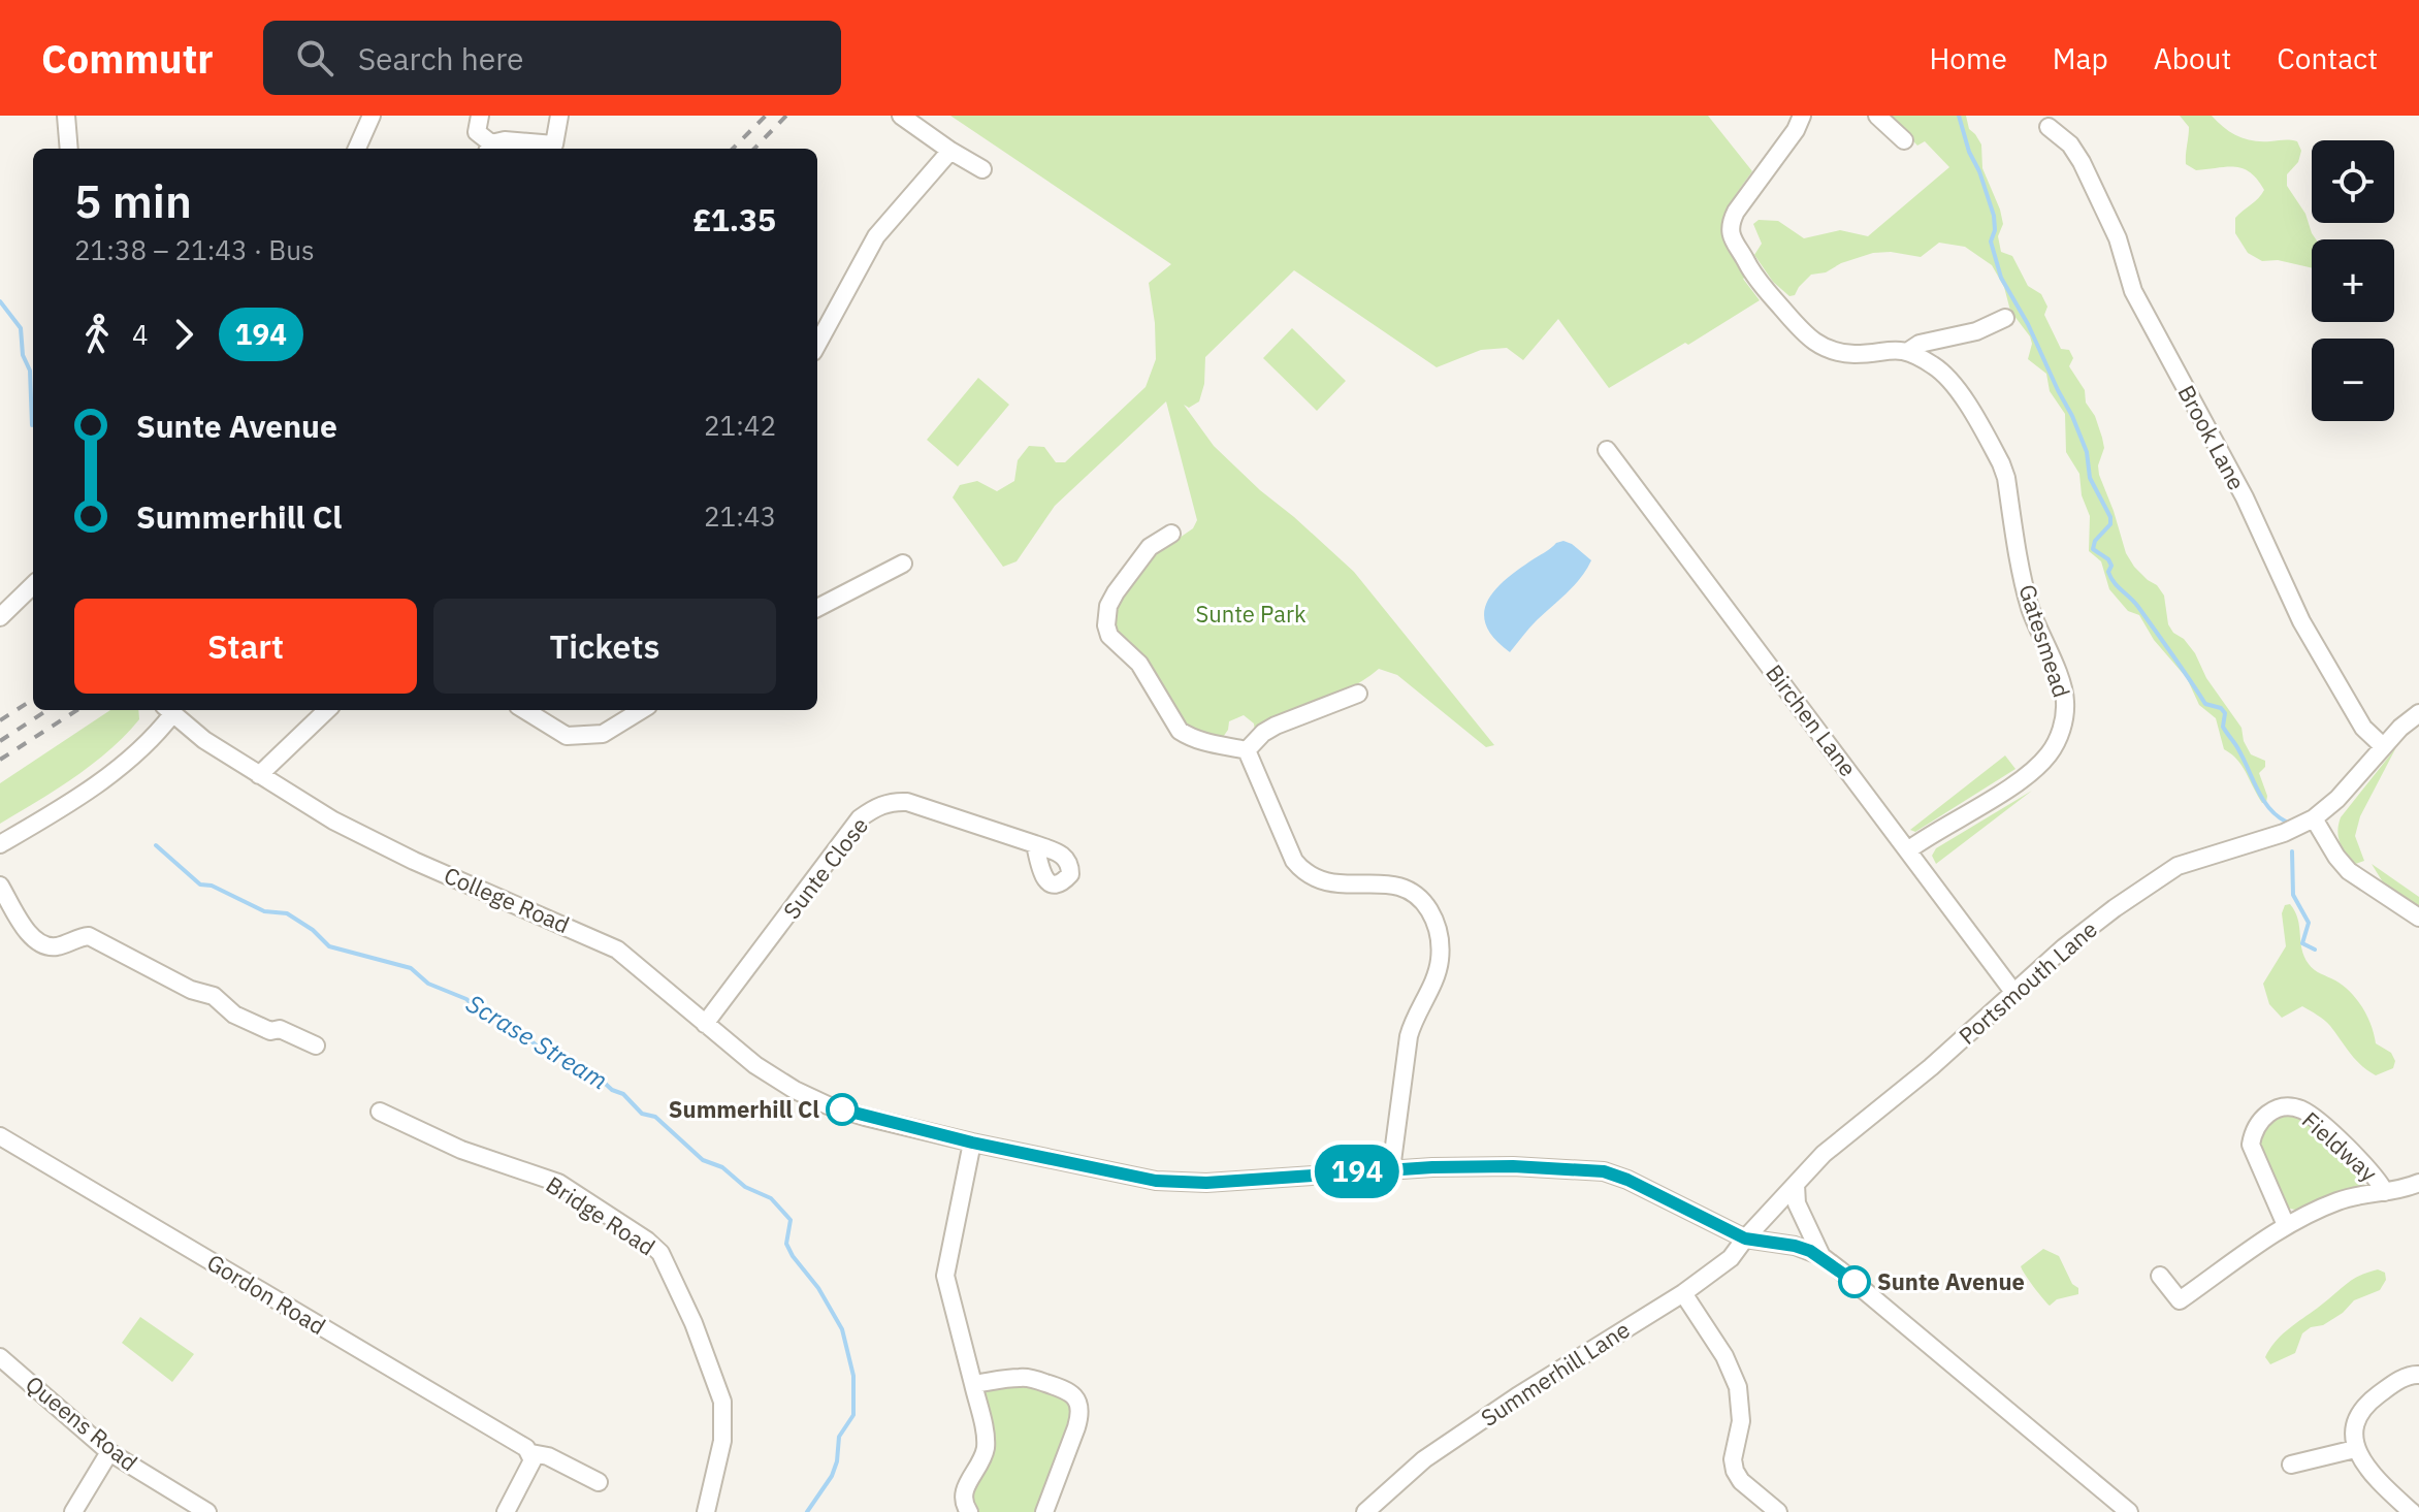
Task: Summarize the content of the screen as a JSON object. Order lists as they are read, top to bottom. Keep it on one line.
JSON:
{"streets":{"street":["Brook Lane","Gatesmead","Birchen Lane","Sunte Close","College Road","Portsmouth Lane","Fieldway","Bridge Road","Gordon Road","Summerhill Lane","Queens Road"]},"crossings":[["Brook Lane","Portsmouth Lane"],["Gatesmead","Birchen Lane"],["Birchen Lane","Portsmouth Lane"],["Sunte Close","College Road"],["College Road","Portsmouth Lane"],["College Road","Summerhill Lane"],["Portsmouth Lane","Summerhill Lane"]],"water":["Scrase Stream"],"parks":["Sunte Park"],"places":["Summerhill Cl","Sunte Avenue"],"lines":["bus line 194"],"page":{"header":"Commutr","search":"Search here","nav":["Home","Map","About","Contact"],"on_map":"194","map_buttons":["+","−"],"heading":["5 min","21:38 – 21:43 · Bus","£1.35"],"legs":["4","194"],"list":[{"name":"Sunte Avenue","value":"21:42"},{"name":"Summerhill Cl","value":"21:43"}],"buttons":["Start","Tickets"]}}
